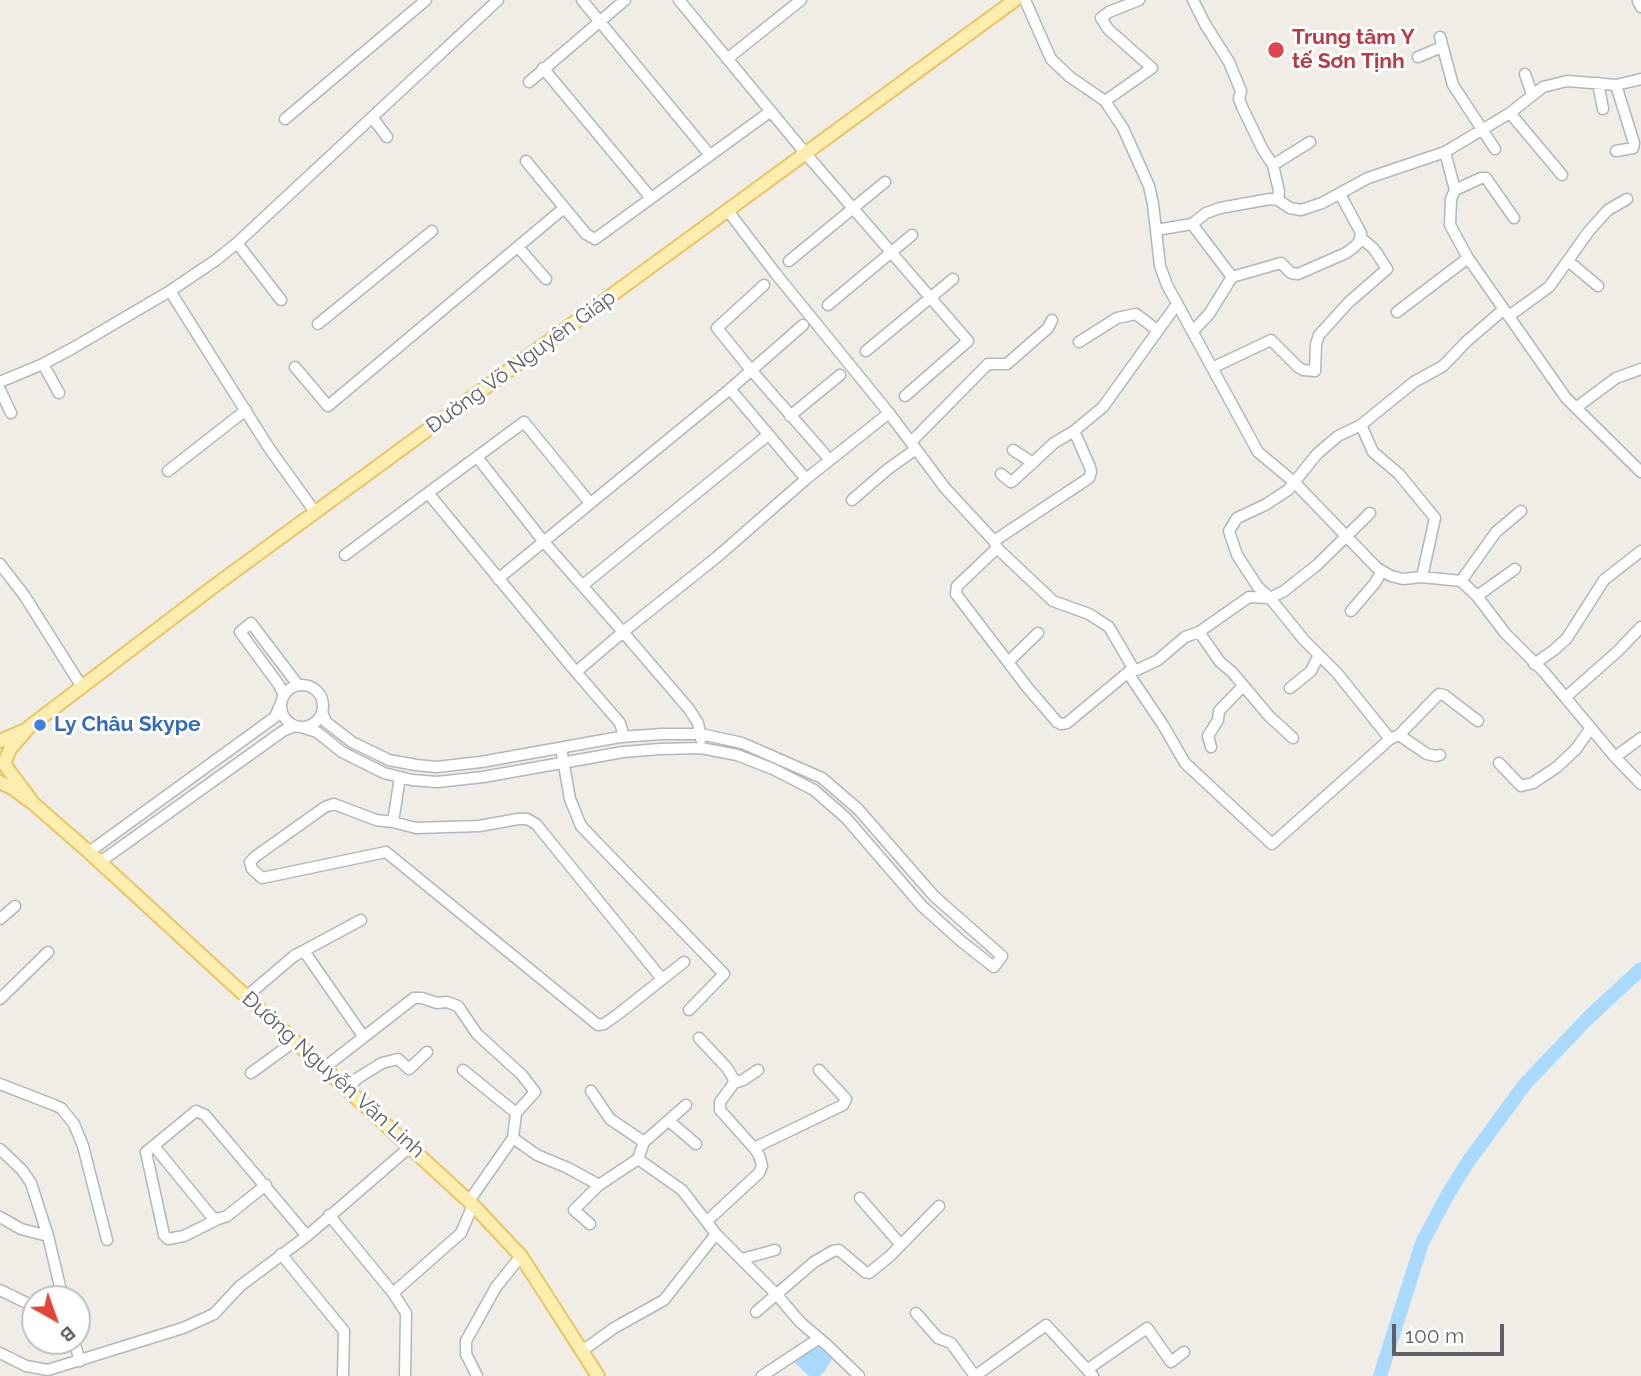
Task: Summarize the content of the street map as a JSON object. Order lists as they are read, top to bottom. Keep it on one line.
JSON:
{"streets":{"main road":["Đường Võ Nguyên Giáp","Đường Nguyễn Văn Linh"]},"crossings":[["Đường Võ Nguyên Giáp","Đường Nguyễn Văn Linh"]],"places":["Trung tâm Y tế Sơn Tịnh","Ly Châu Skype"],"scale_bar":"100 m","north":"bottom right"}
